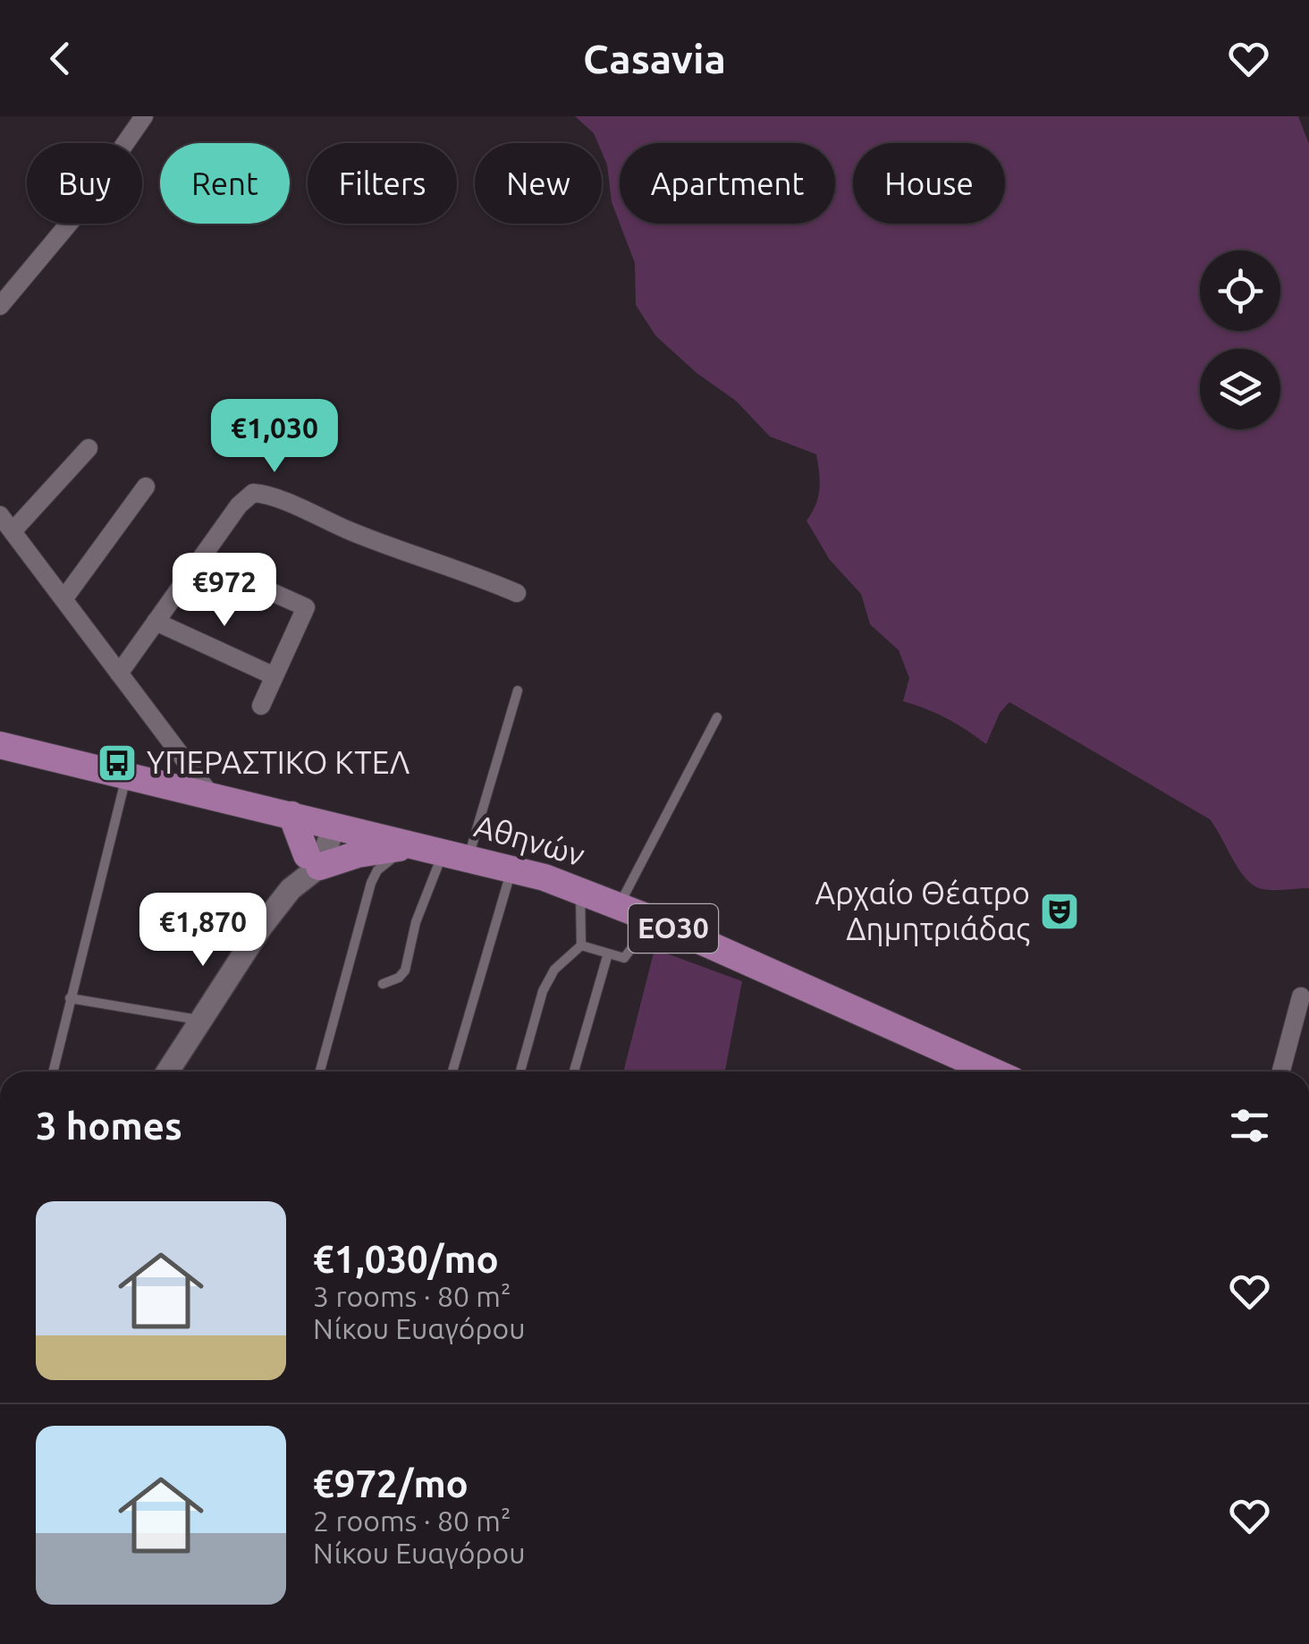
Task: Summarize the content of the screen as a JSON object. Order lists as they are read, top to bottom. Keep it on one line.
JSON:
{"streets":{"main road":["Αθηνών","ΕΟ30"]},"places":{"bus stop":["ΥΠΕΡΑΣΤΙΚΟ ΚΤΕΛ"],"theatre":["Αρχαίο Θέατρο Δημητριάδας"]},"page":{"header":"Casavia","chip":["Buy","Rent","Filters","New","Apartment","House"],"price":["€1,030","€972","€1,870"],"heading":"3 homes","list":[{"name":"€1,030/mo","note":"3 rooms · 80 m² · Νίκου Ευαγόρου"},{"name":"€972/mo","note":"2 rooms · 80 m² · Νίκου Ευαγόρου"}]}}
